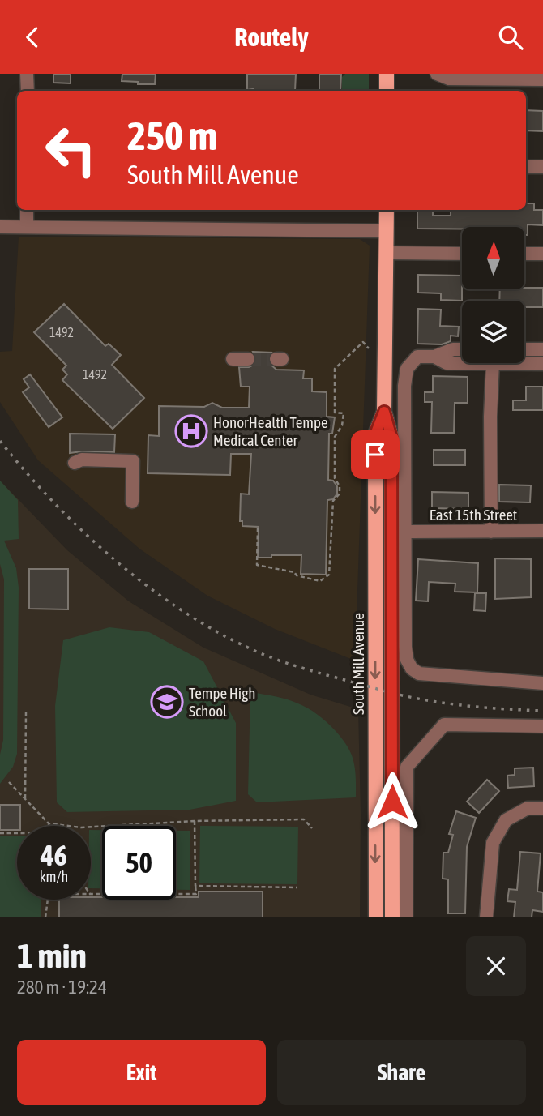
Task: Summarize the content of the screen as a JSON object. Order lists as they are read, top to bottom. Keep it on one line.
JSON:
{"streets":{"main road":["South Mill Avenue"],"street":["East 15th Street"]},"places":{"hospital":["HonorHealth Tempe Medical Center"],"school or university":["Tempe High School"]},"house_numbers":["1492","1492"],"north":"top","page":{"header":"Routely","turn":["250 m","South Mill Avenue"],"speed":"46 km/h","limit":"50","heading":["1 min","280 m · 19:24"],"buttons":["Exit","Share"]}}
